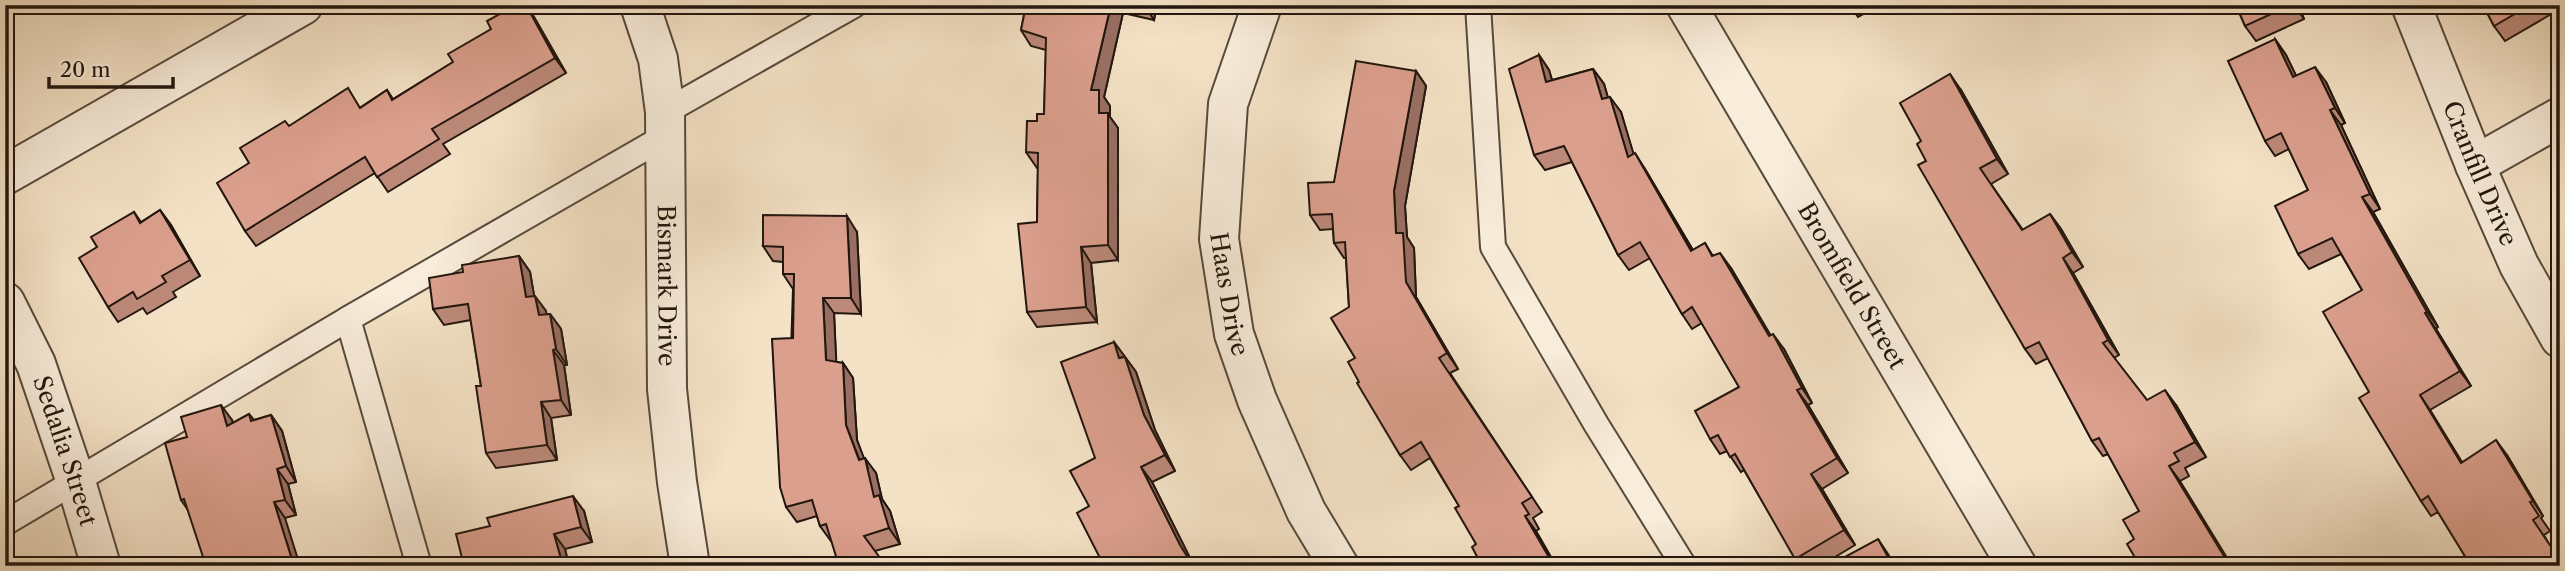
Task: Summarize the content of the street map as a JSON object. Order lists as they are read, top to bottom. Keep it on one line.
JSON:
{"streets":{"street":["Cranfill Drive","Bismark Drive","Bromfield Street","Haas Drive","Sedalia Street"]},"scale_bar":"20 m"}
